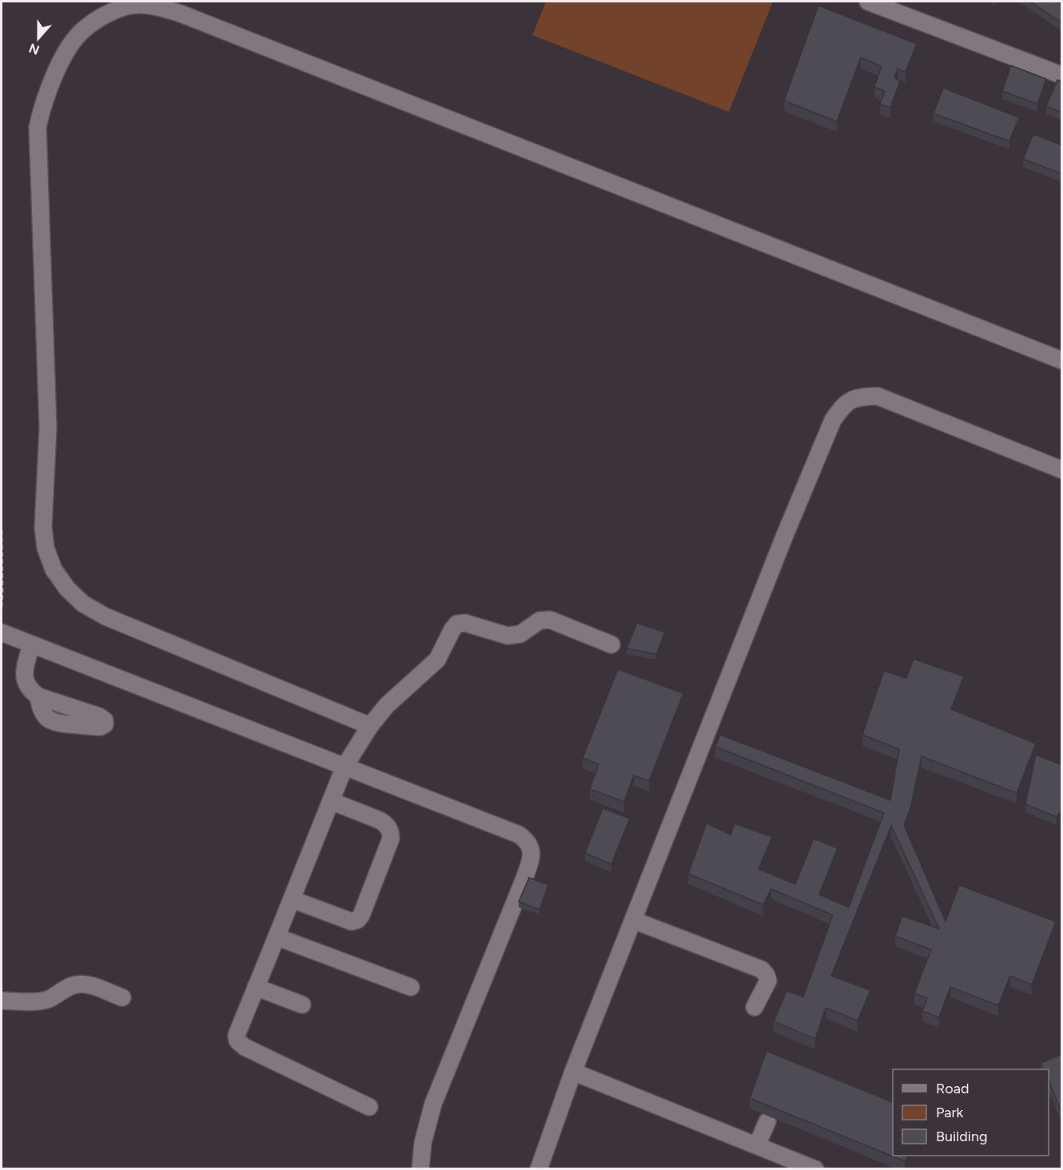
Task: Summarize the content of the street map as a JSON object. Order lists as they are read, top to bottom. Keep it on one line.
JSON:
{"legend":["Road","Park","Building"],"north":"bottom"}
